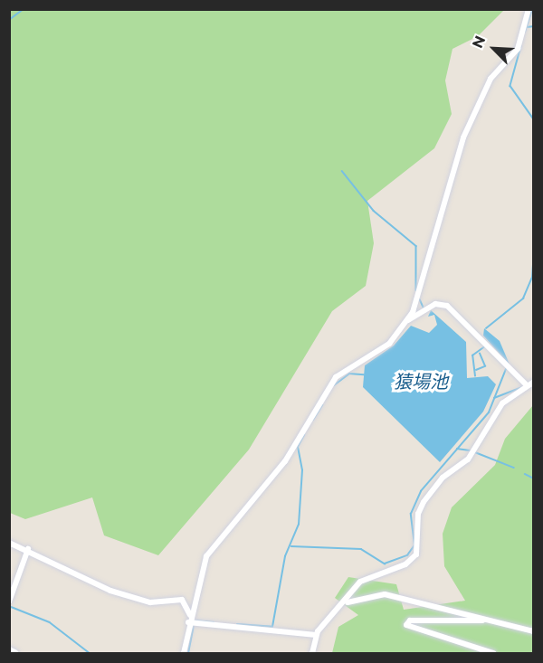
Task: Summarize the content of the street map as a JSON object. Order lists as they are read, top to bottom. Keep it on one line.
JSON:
{"water":["猿場池"],"north":"top left"}
